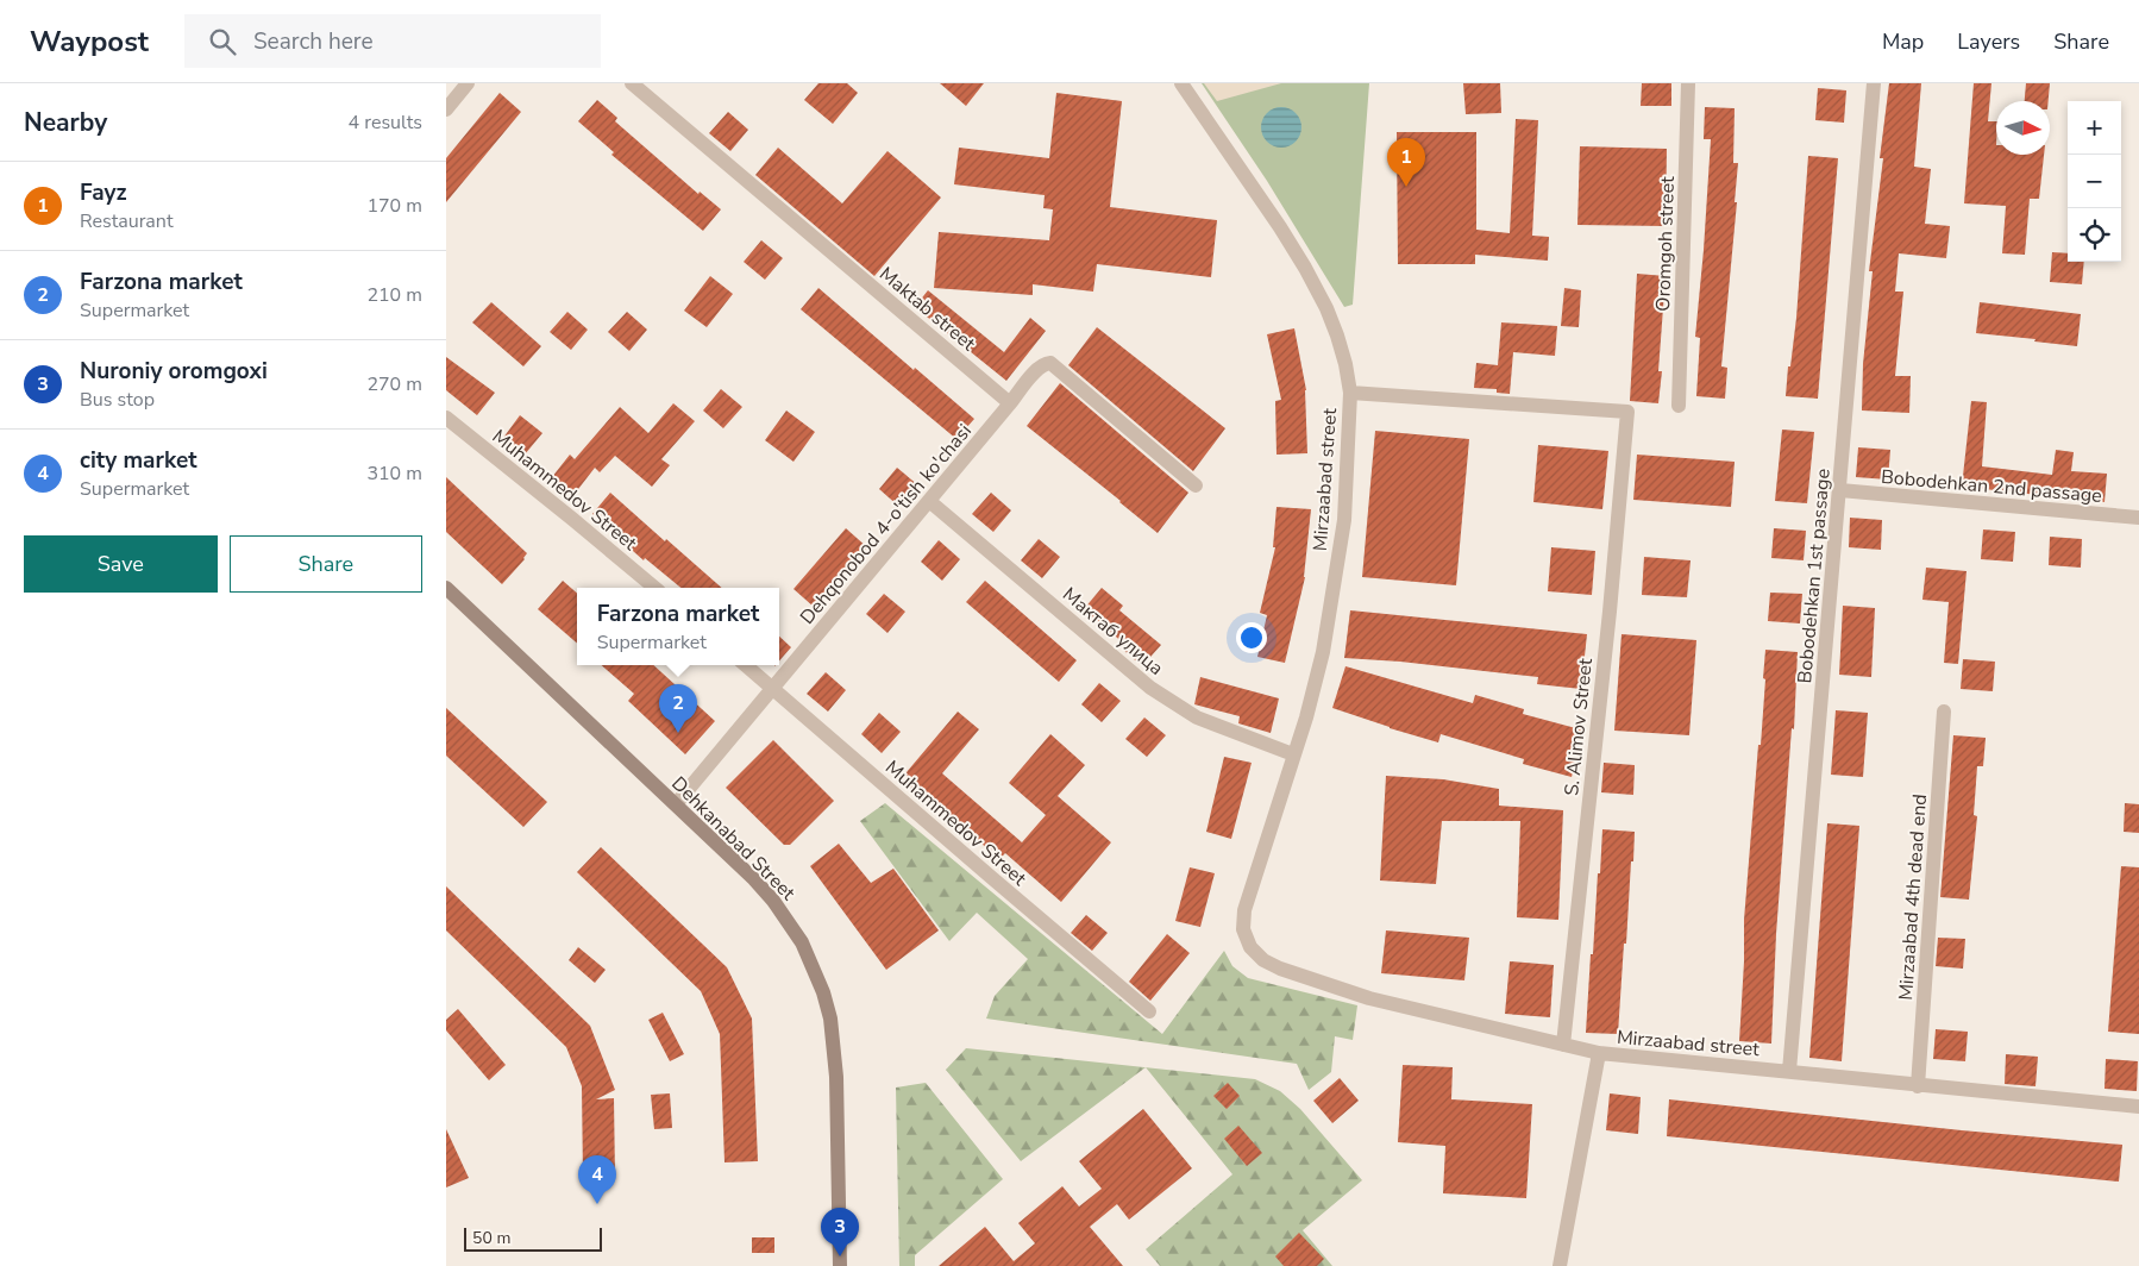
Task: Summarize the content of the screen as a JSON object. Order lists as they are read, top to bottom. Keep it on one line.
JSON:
{"streets":{"main road":["Dehkаnabad Street"],"street":["Oromgoh street","Maktab street","Mirzaаbаd street","Bobodehkan 2nd passage","Muhammedov Street","Dehqonobod 4-o'tish ko'chasi","Bobodehkan 1st passage","Мактаб улица","S. Alimov Street","Mirzaabad 4th dead end","Mirzaabad street"]},"crossings":[["Maktab street","Dehqonobod 4-o'tish ko'chasi"],["Mirzaаbаd street","Мактаб улица"],["Mirzaаbаd street","S. Alimov Street"],["Mirzaаbаd street","Mirzaabad street"],["Bobodehkan 2nd passage","Bobodehkan 1st passage"],["Muhammedov Street","Dehqonobod 4-o'tish ko'chasi"],["Dehqonobod 4-o'tish ko'chasi","Мактаб улица"],["Dehqonobod 4-o'tish ko'chasi","Dehkаnabad Street"],["Bobodehkan 1st passage","Mirzaabad street"],["S. Alimov Street","Mirzaabad street"],["Mirzaabad 4th dead end","Mirzaabad street"]],"scale_bar":"50 m","north":"right","page":{"header":"Waypost","search":"Search here","nav":["Map","Layers","Share"],"heading":["Nearby","4 results"],"map_buttons":["+","−"],"pins":["1","2","4","3"],"list":[{"mark":"1","name":"Fayz","note":"Restaurant","value":"170 m"},{"mark":"2","name":"Farzona market","note":"Supermarket","value":"210 m"},{"mark":"3","name":"Nuroniy oromgoxi","note":"Bus stop","value":"270 m"},{"mark":"4","name":"city market","note":"Supermarket","value":"310 m"}],"buttons":["Save","Share"],"popup":["Farzona market","Supermarket"],"scale":"50 m"}}
